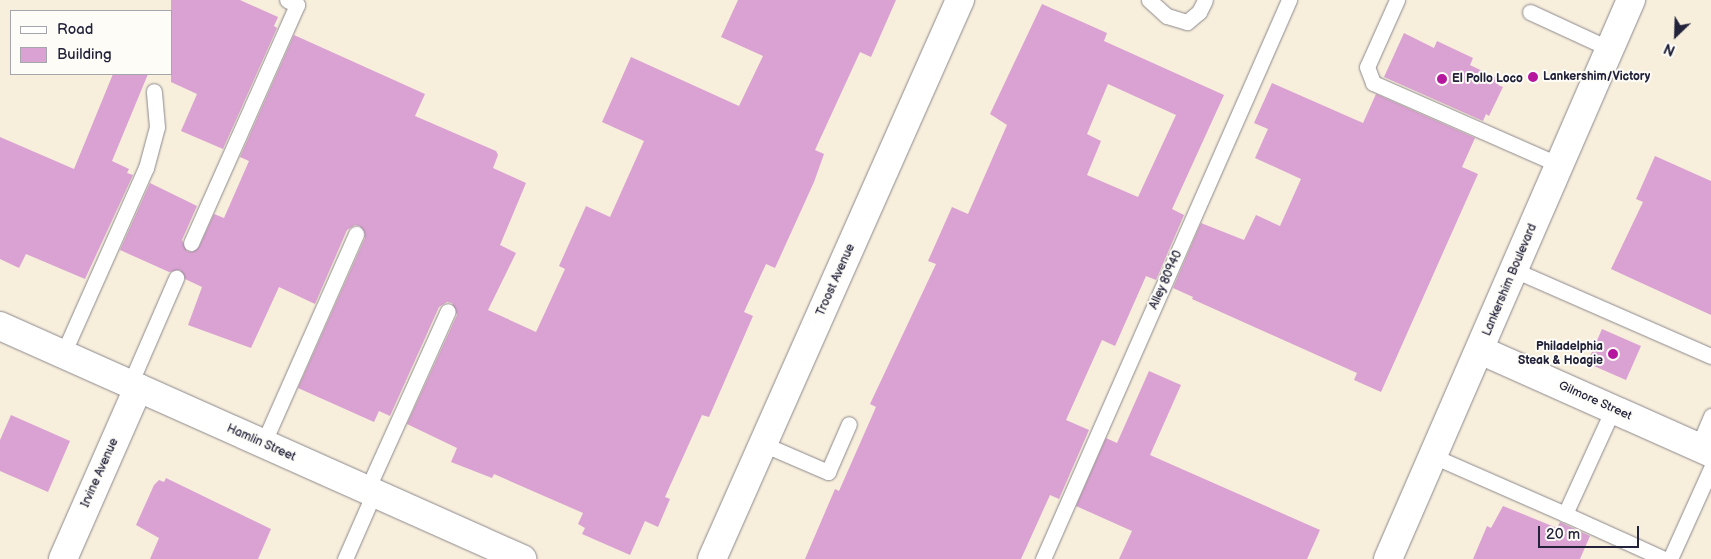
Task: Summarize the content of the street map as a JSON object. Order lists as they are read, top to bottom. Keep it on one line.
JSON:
{"streets":{"street":["Troost Avenue","Lankershim Boulevard","Gilmore Street","Hamlin Street","Irvine Avenue"],"lane":["Alley 80940"]},"crossings":[["Lankershim Boulevard","Gilmore Street"],["Hamlin Street","Irvine Avenue"]],"places":["Lankershim/Victory","El Pollo Loco","Philadelphia Steak & Hoagie"],"legend":["Road","Building"],"scale_bar":"20 m","north":"bottom left"}
